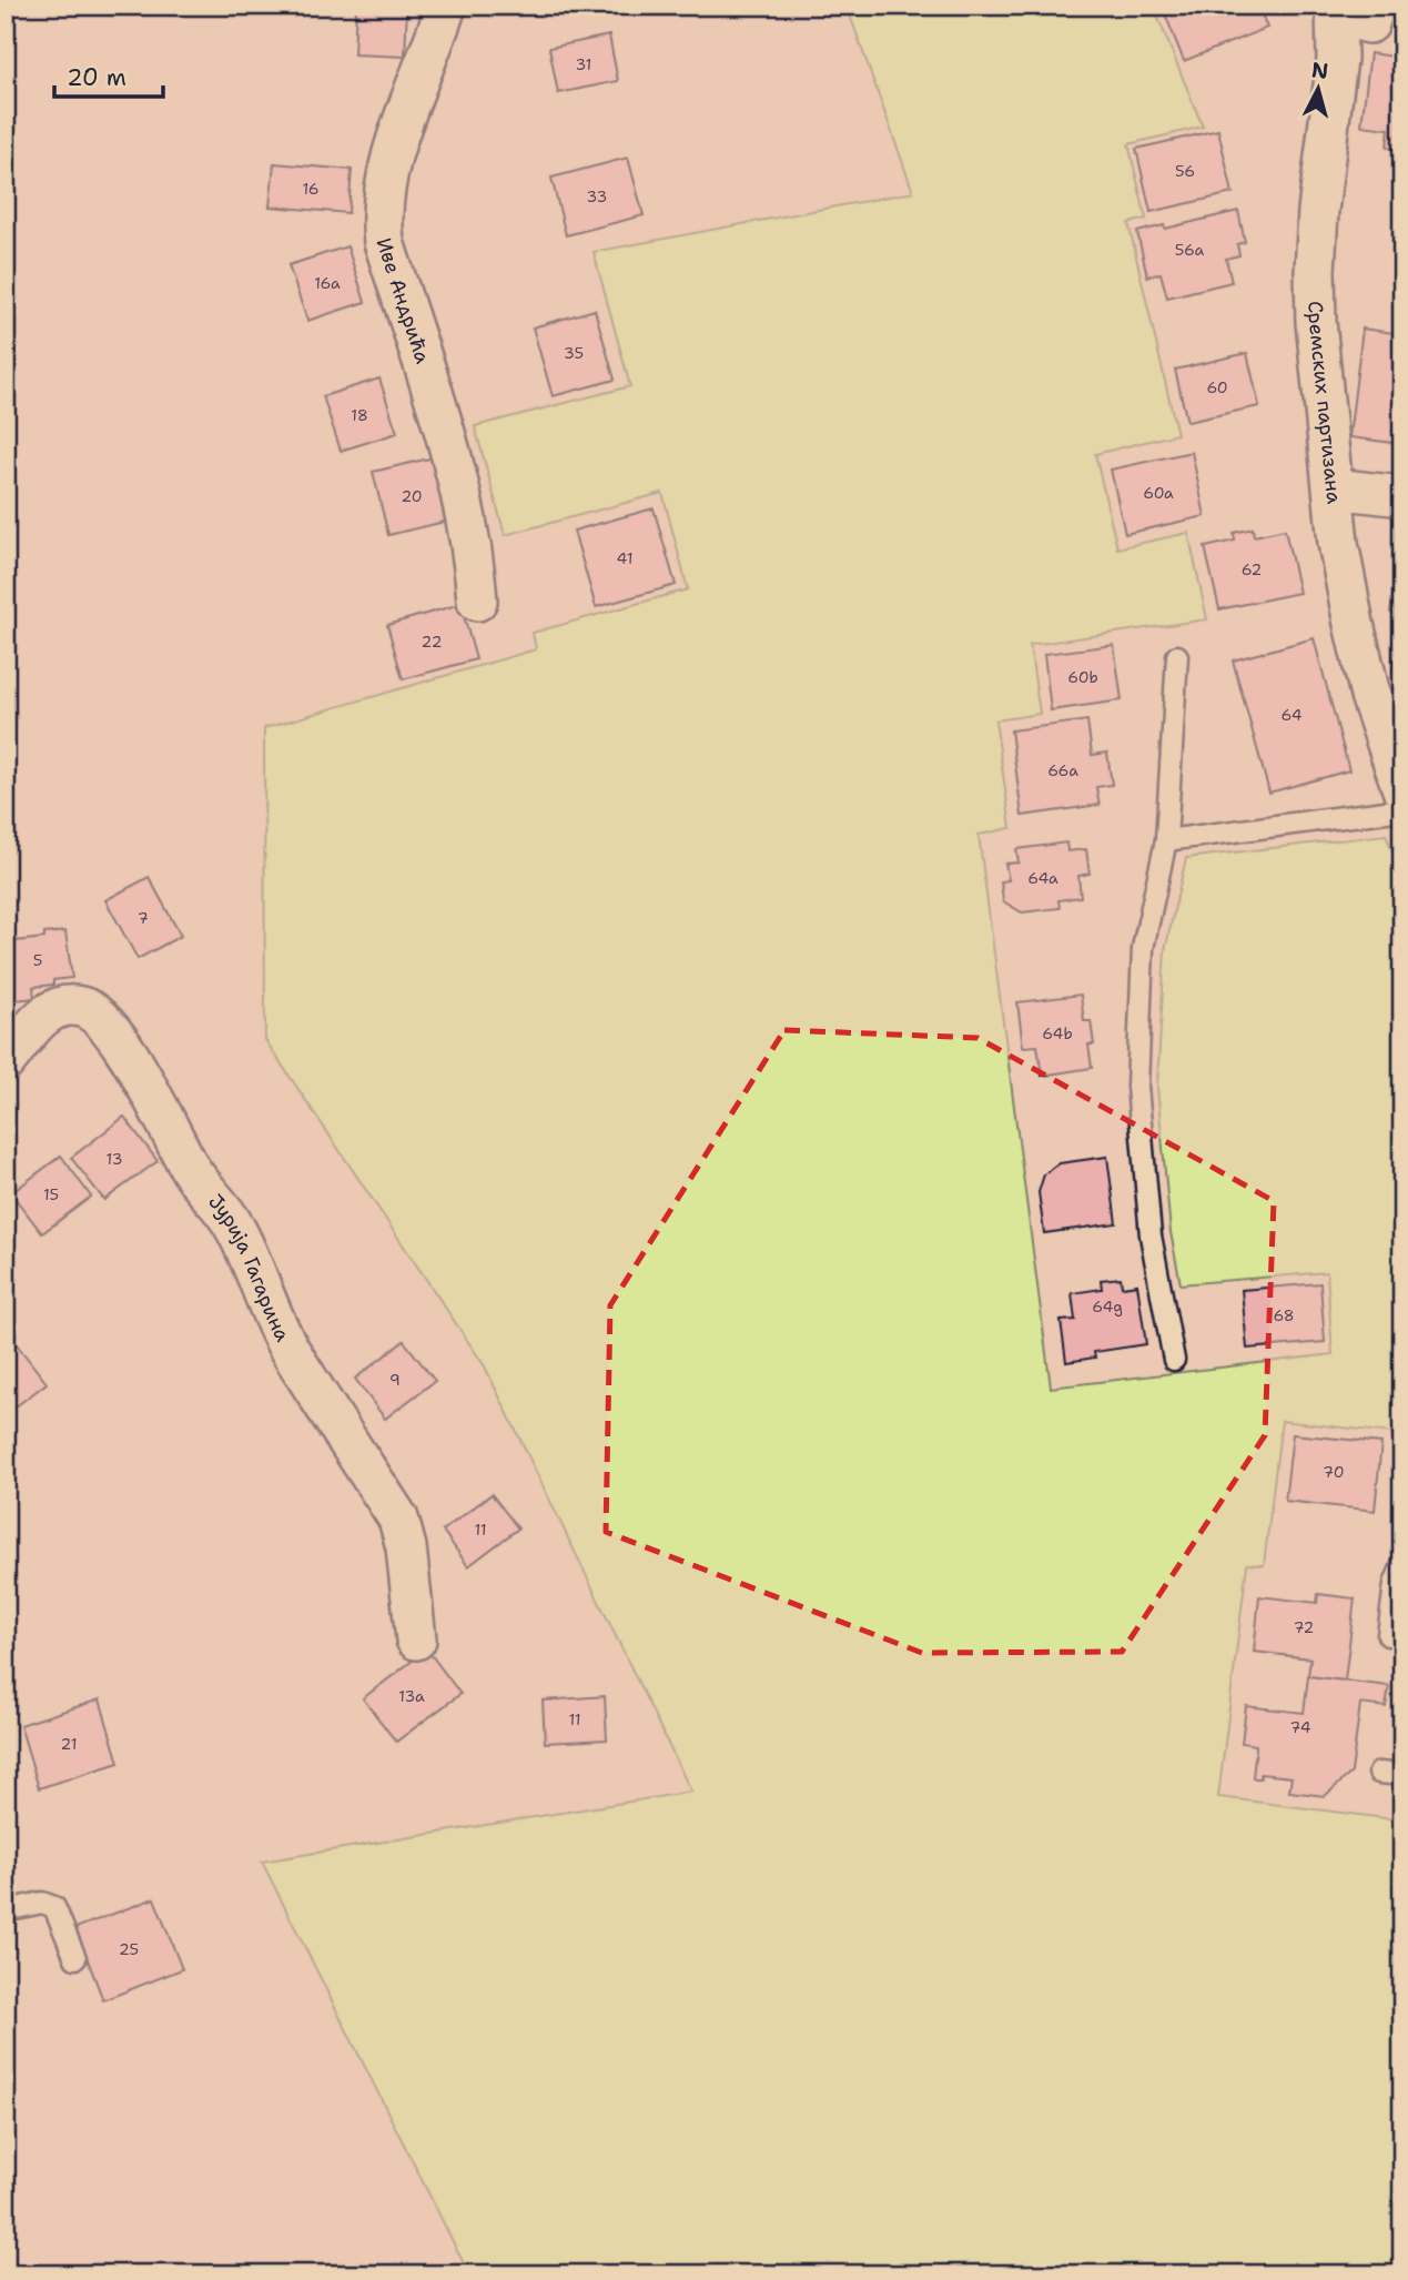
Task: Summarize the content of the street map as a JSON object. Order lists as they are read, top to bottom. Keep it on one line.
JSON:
{"streets":{"street":["Иве Андрића","Сремских партизана","Јурија Гагарина"]},"house_numbers":["31","56","16","33","56a","16a","35","60","18","60a","20","41","62","22","60b","64","66a","64a","7","5","64b","13","15","64g","68","9","70","11","72","13a","11","74","21","25"],"scale_bar":"20 m","north":"top"}
